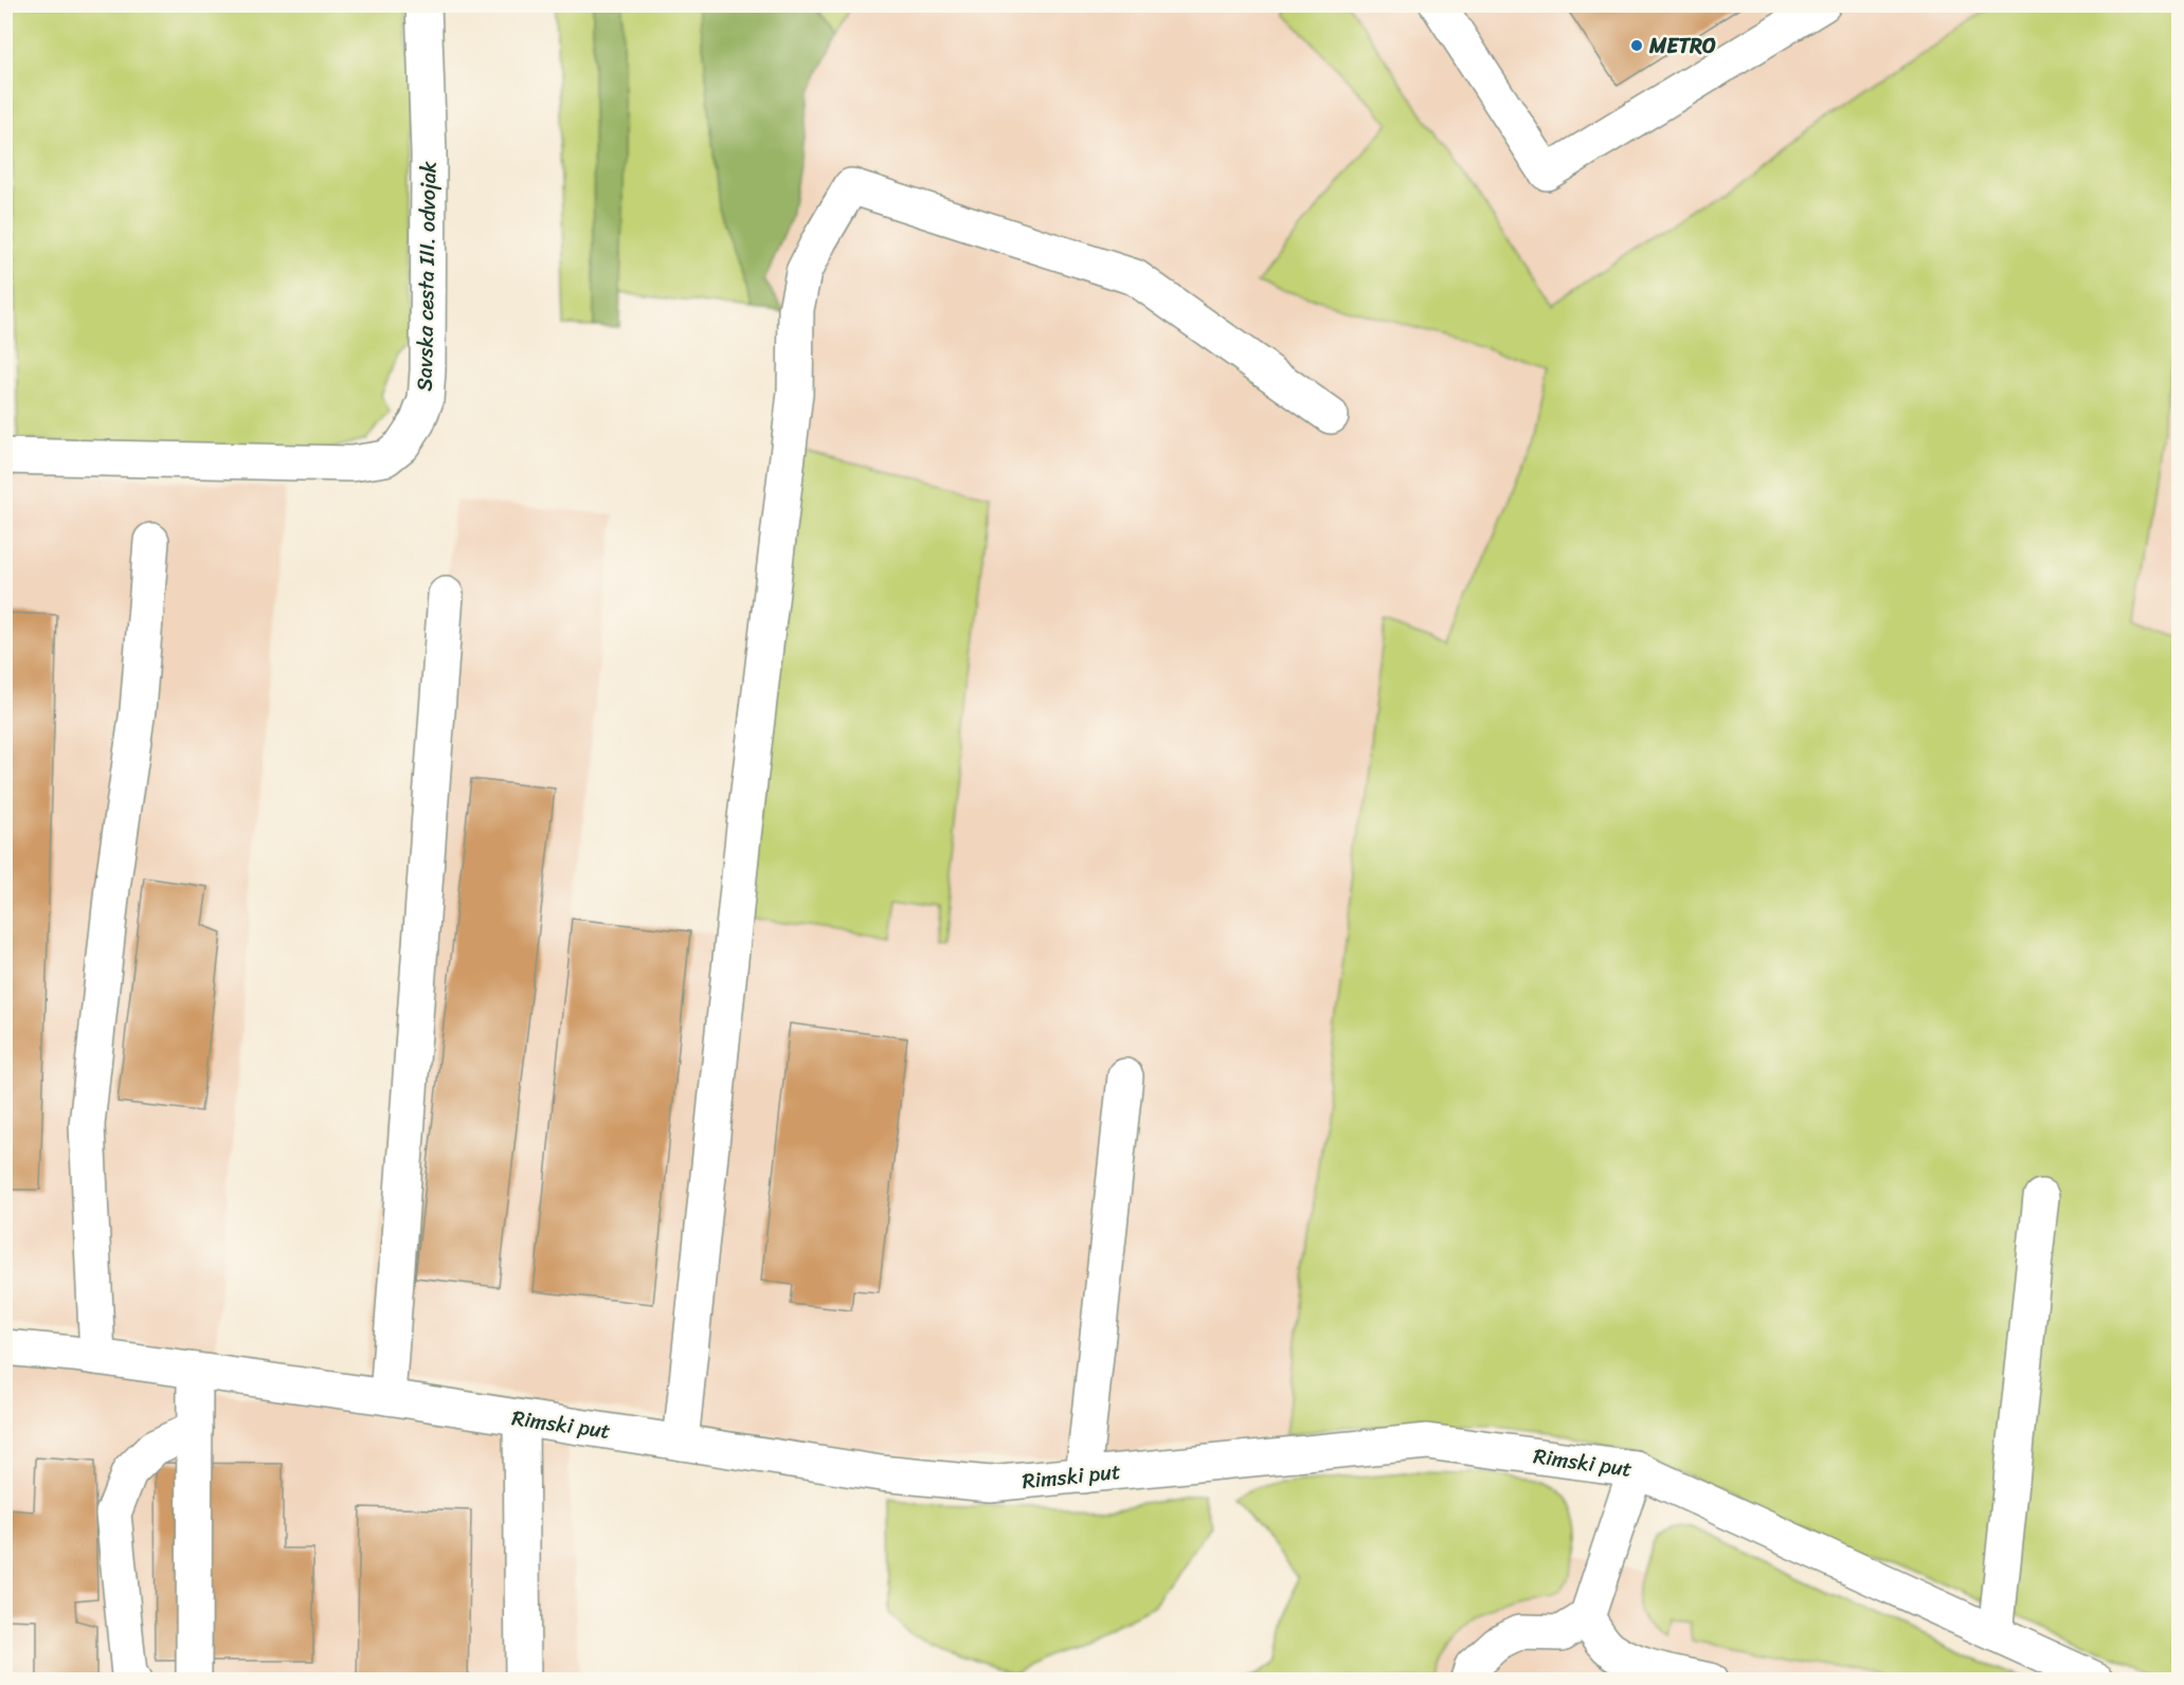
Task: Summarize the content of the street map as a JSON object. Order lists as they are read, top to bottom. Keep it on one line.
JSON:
{"streets":{"street":["Savska cesta III. odvojak","Rimski put"]},"places":["METRO"]}
